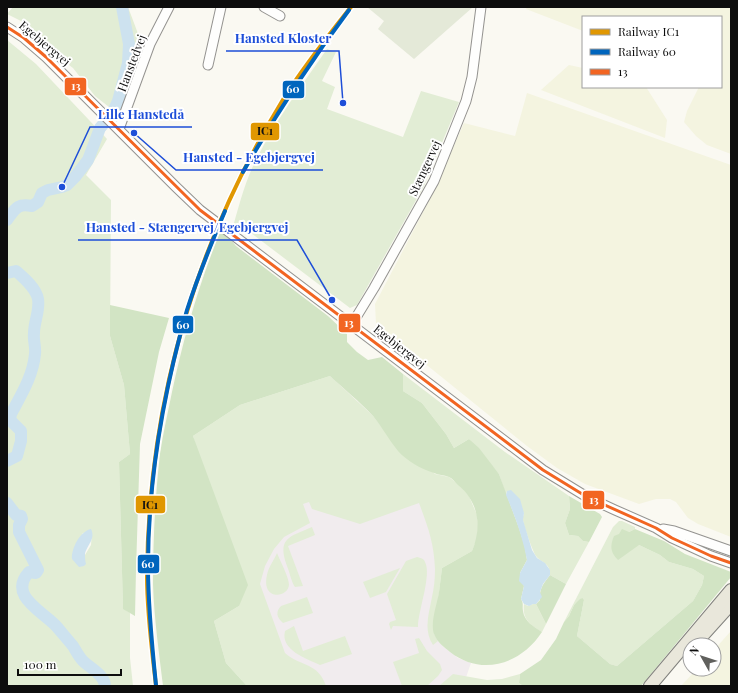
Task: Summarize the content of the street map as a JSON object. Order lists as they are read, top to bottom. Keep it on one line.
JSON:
{"streets":{"street":["Egebjergvej","Hanstedvej","Stængervej"]},"crossings":[["Egebjergvej","Hanstedvej"],["Egebjergvej","Stængervej"]],"places":["Hansted Kloster","Hansted - Egebjergvej","Lille Hanstedå","Hansted - Stængervej/Egebjergvej"],"lines":["rail line IC1","rail line 60","transit line 13"],"legend":["Railway IC1","Railway 60","13"],"scale_bar":"100 m","north":"top left"}
